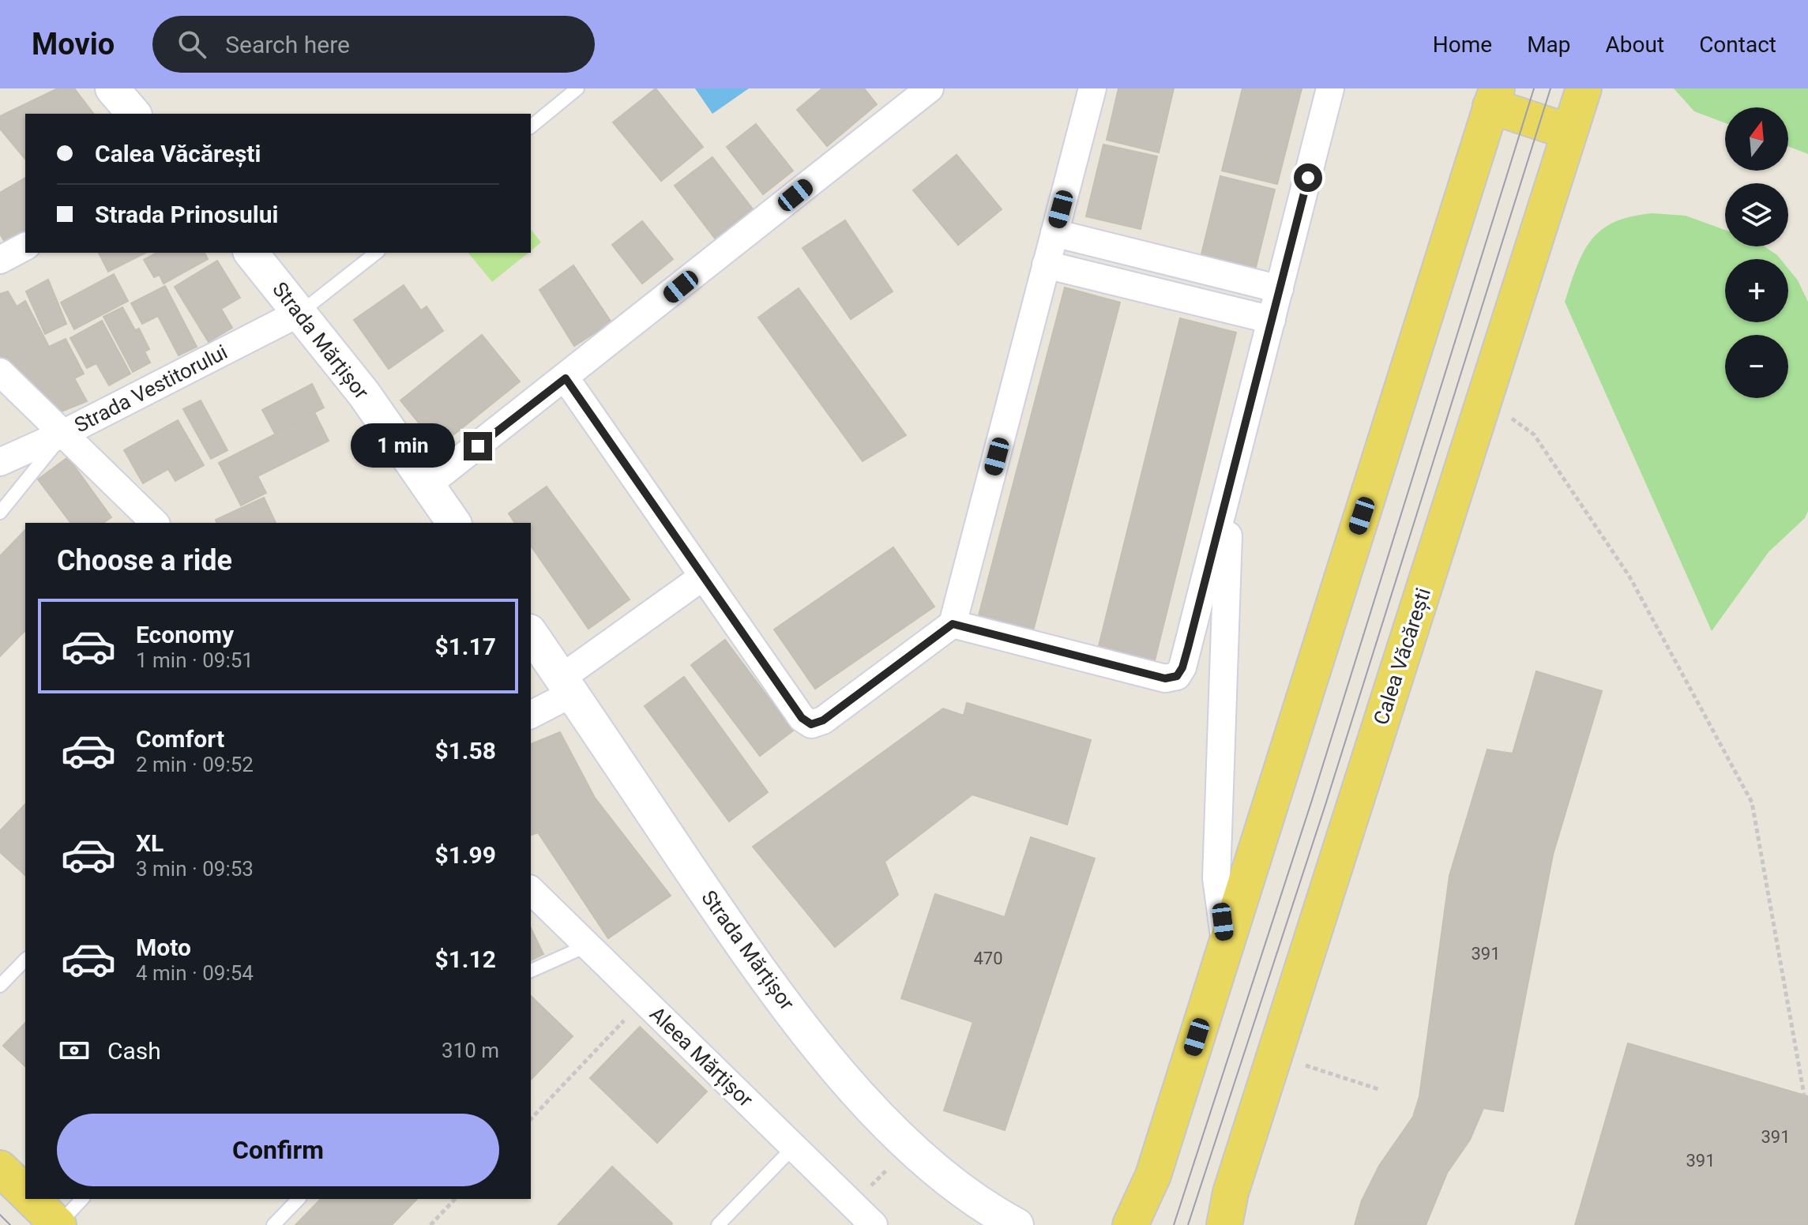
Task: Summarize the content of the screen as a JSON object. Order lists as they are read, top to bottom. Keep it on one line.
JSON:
{"streets":{"main road":["Calea Văcărești"],"street":["Strada Mărțișor","Strada Vestitorului","Aleea Mărțișor"]},"crossings":[["Strada Mărțișor","Strada Vestitorului"]],"house_numbers":["391","470","391","391"],"north":"top","page":{"header":"Movio","search":"Search here","nav":["Home","Map","About","Contact"],"map_buttons":["+","−"],"banner":["Calea Văcărești","Strada Prinosului"],"bubble":"1 min","heading":"Choose a ride","list":[{"name":"Economy","note":"1 min · 09:51","value":"$1.17"},{"name":"Comfort","note":"2 min · 09:52","value":"$1.58"},{"name":"XL","note":"3 min · 09:53","value":"$1.99"},{"name":"Moto","note":"4 min · 09:54","value":"$1.12"}],"pay":["Cash","310 m"],"buttons":"Confirm"}}
